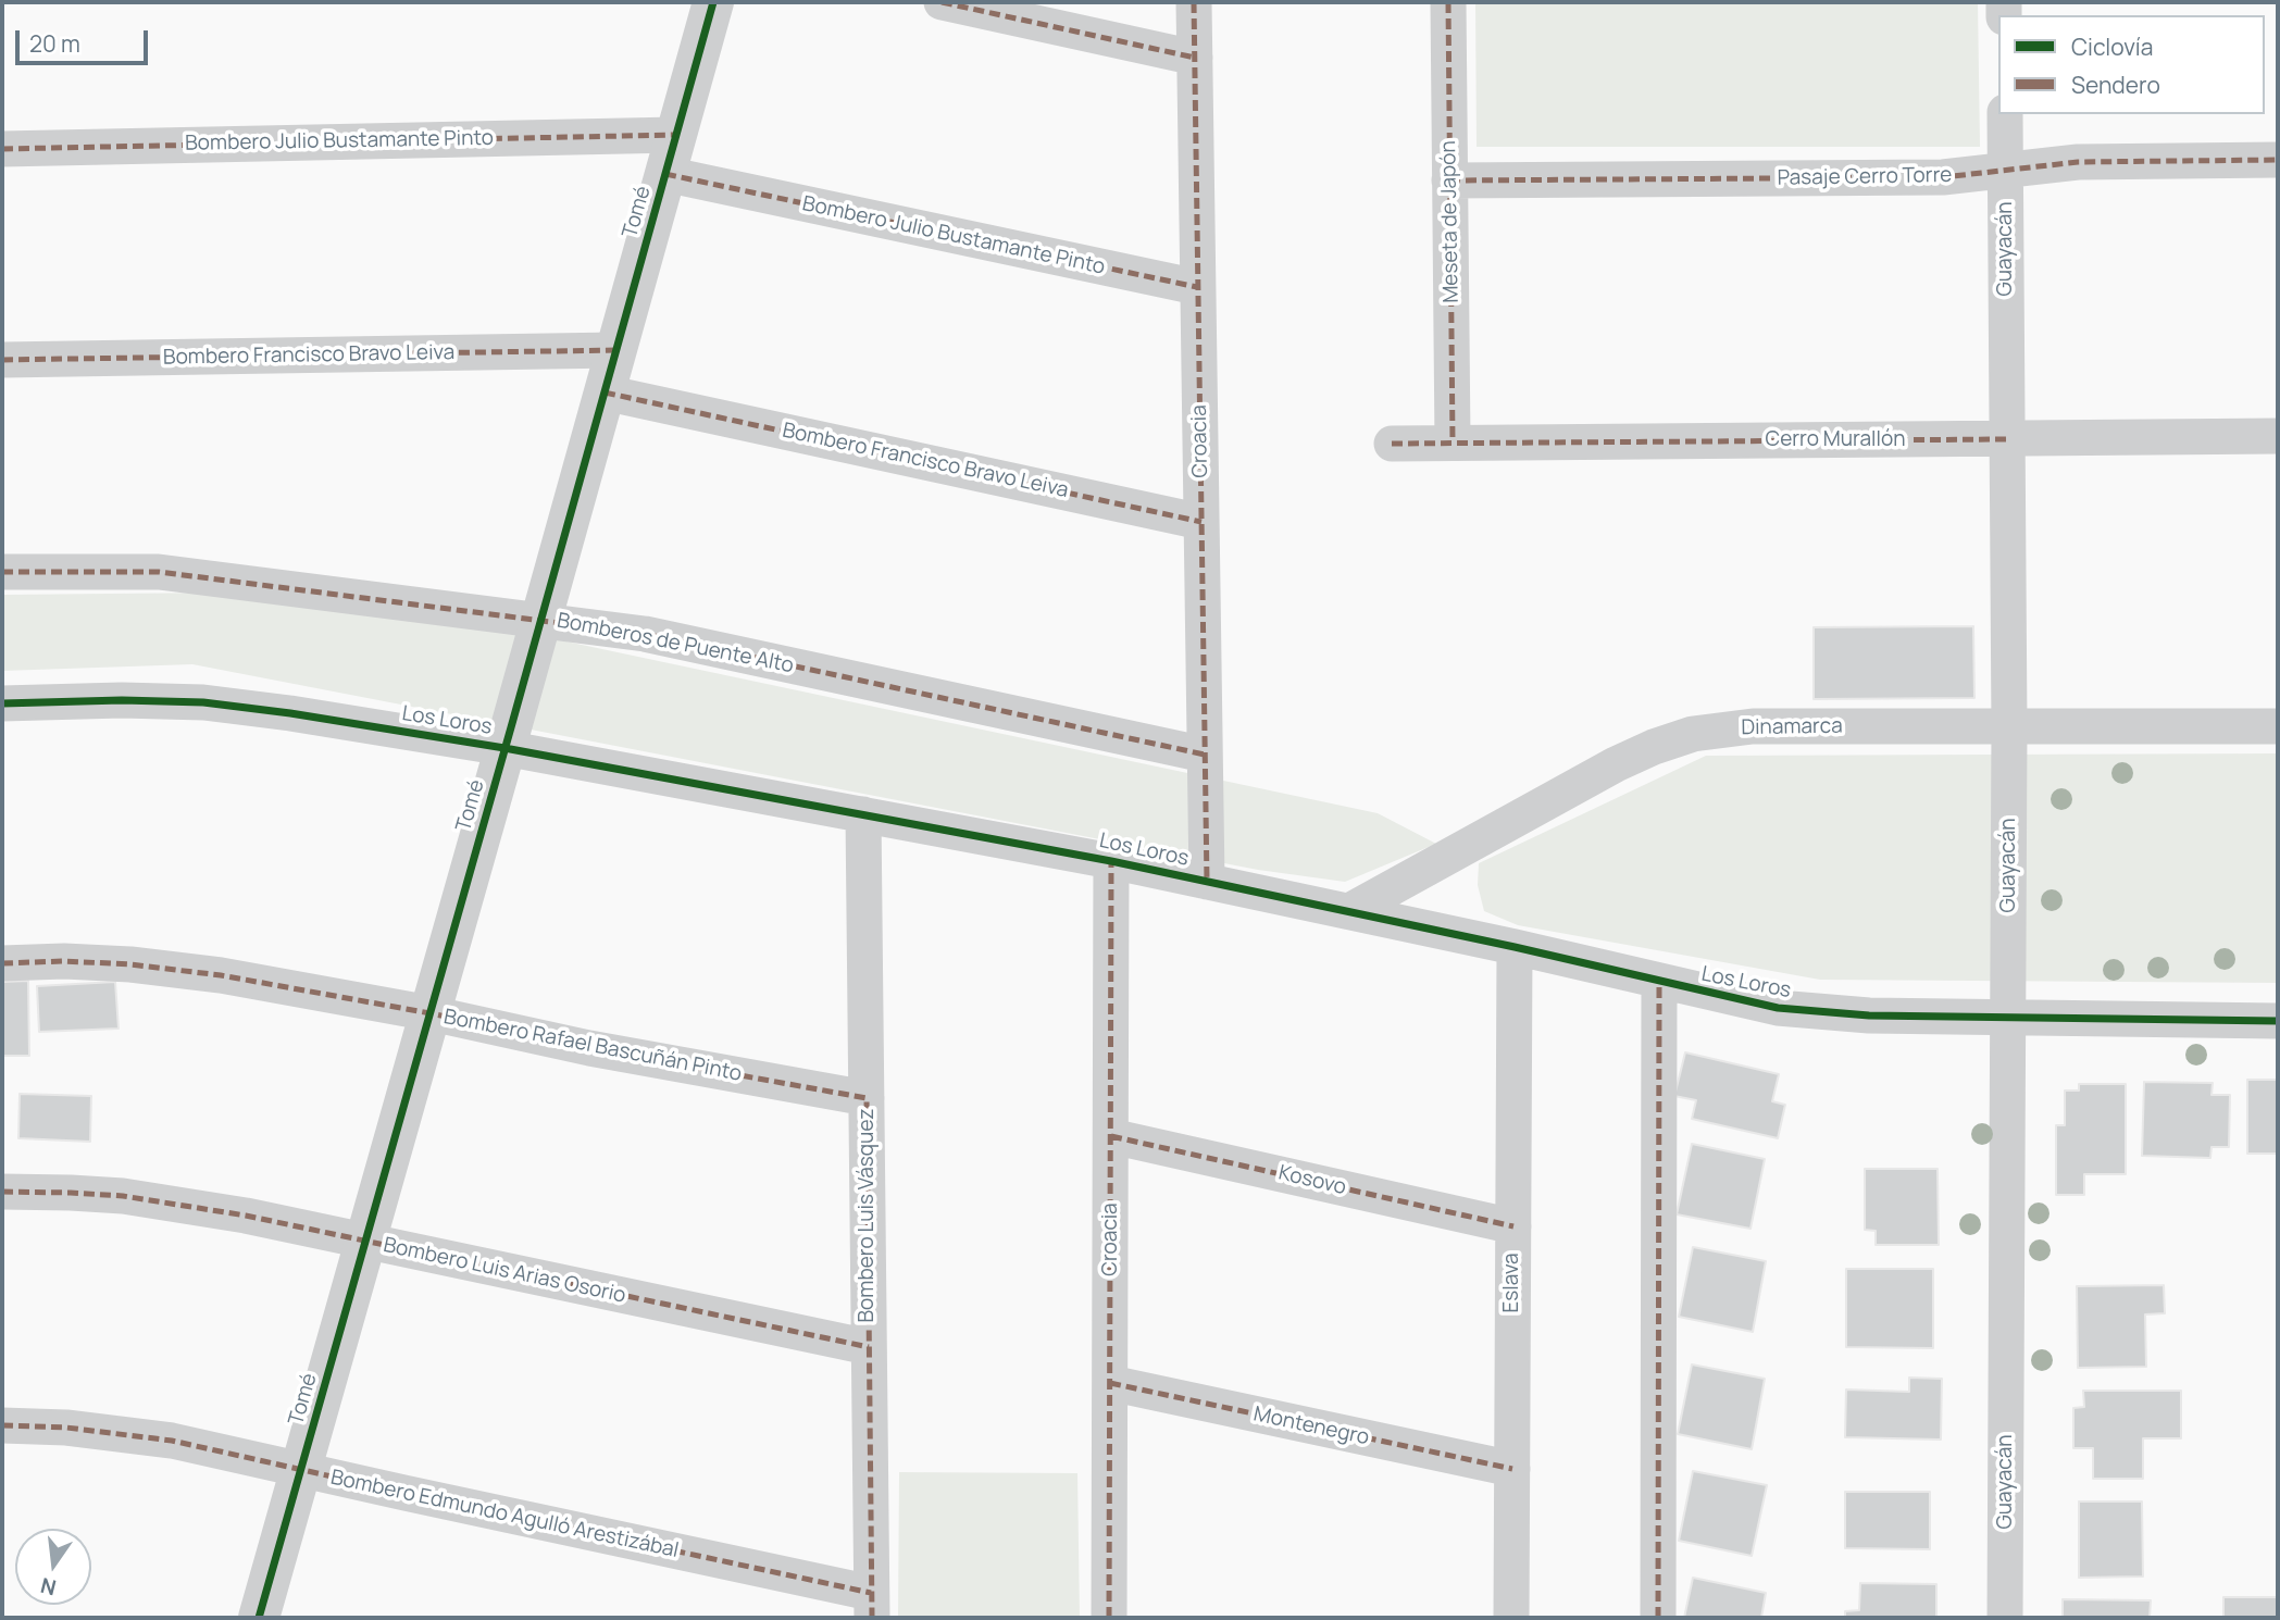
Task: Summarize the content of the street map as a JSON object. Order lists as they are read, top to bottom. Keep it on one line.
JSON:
{"streets":{"street":["Bombero Julio Bustamante Pinto","Pasaje Cerro Torre","Tomé","Meseta de Japón","Guayacán","Bombero Francisco Bravo Leiva","Cerro Murallón","Croacia","Bomberos de Puente Alto","Los Loros","Dinamarca","Bombero Rafael Bascuñán Pinto","Kosovo","Bombero Luis Vásquez","Bombero Luis Arias Osorio","Eslava","Montenegro","Bombero Edmundo Agulló Arestizábal"]},"crossings":[["Bombero Julio Bustamante Pinto","Tomé"],["Bombero Julio Bustamante Pinto","Croacia"],["Pasaje Cerro Torre","Meseta de Japón"],["Pasaje Cerro Torre","Guayacán"],["Tomé","Bombero Francisco Bravo Leiva"],["Tomé","Bomberos de Puente Alto"],["Tomé","Los Loros"],["Tomé","Bombero Rafael Bascuñán Pinto"],["Tomé","Bombero Luis Arias Osorio"],["Tomé","Bombero Edmundo Agulló Arestizábal"],["Meseta de Japón","Cerro Murallón"],["Guayacán","Cerro Murallón"],["Guayacán","Los Loros"],["Guayacán","Dinamarca"],["Bombero Francisco Bravo Leiva","Croacia"],["Croacia","Bomberos de Puente Alto"],["Croacia","Los Loros"],["Croacia","Kosovo"],["Croacia","Montenegro"],["Los Loros","Dinamarca"],["Los Loros","Bombero Luis Vásquez"],["Los Loros","Eslava"],["Bombero Rafael Bascuñán Pinto","Bombero Luis Vásquez"],["Kosovo","Eslava"],["Bombero Luis Vásquez","Bombero Luis Arias Osorio"],["Bombero Luis Vásquez","Bombero Edmundo Agulló Arestizábal"],["Eslava","Montenegro"]],"legend":["Ciclovía","Sendero"],"scale_bar":"20 m","north":"bottom"}
